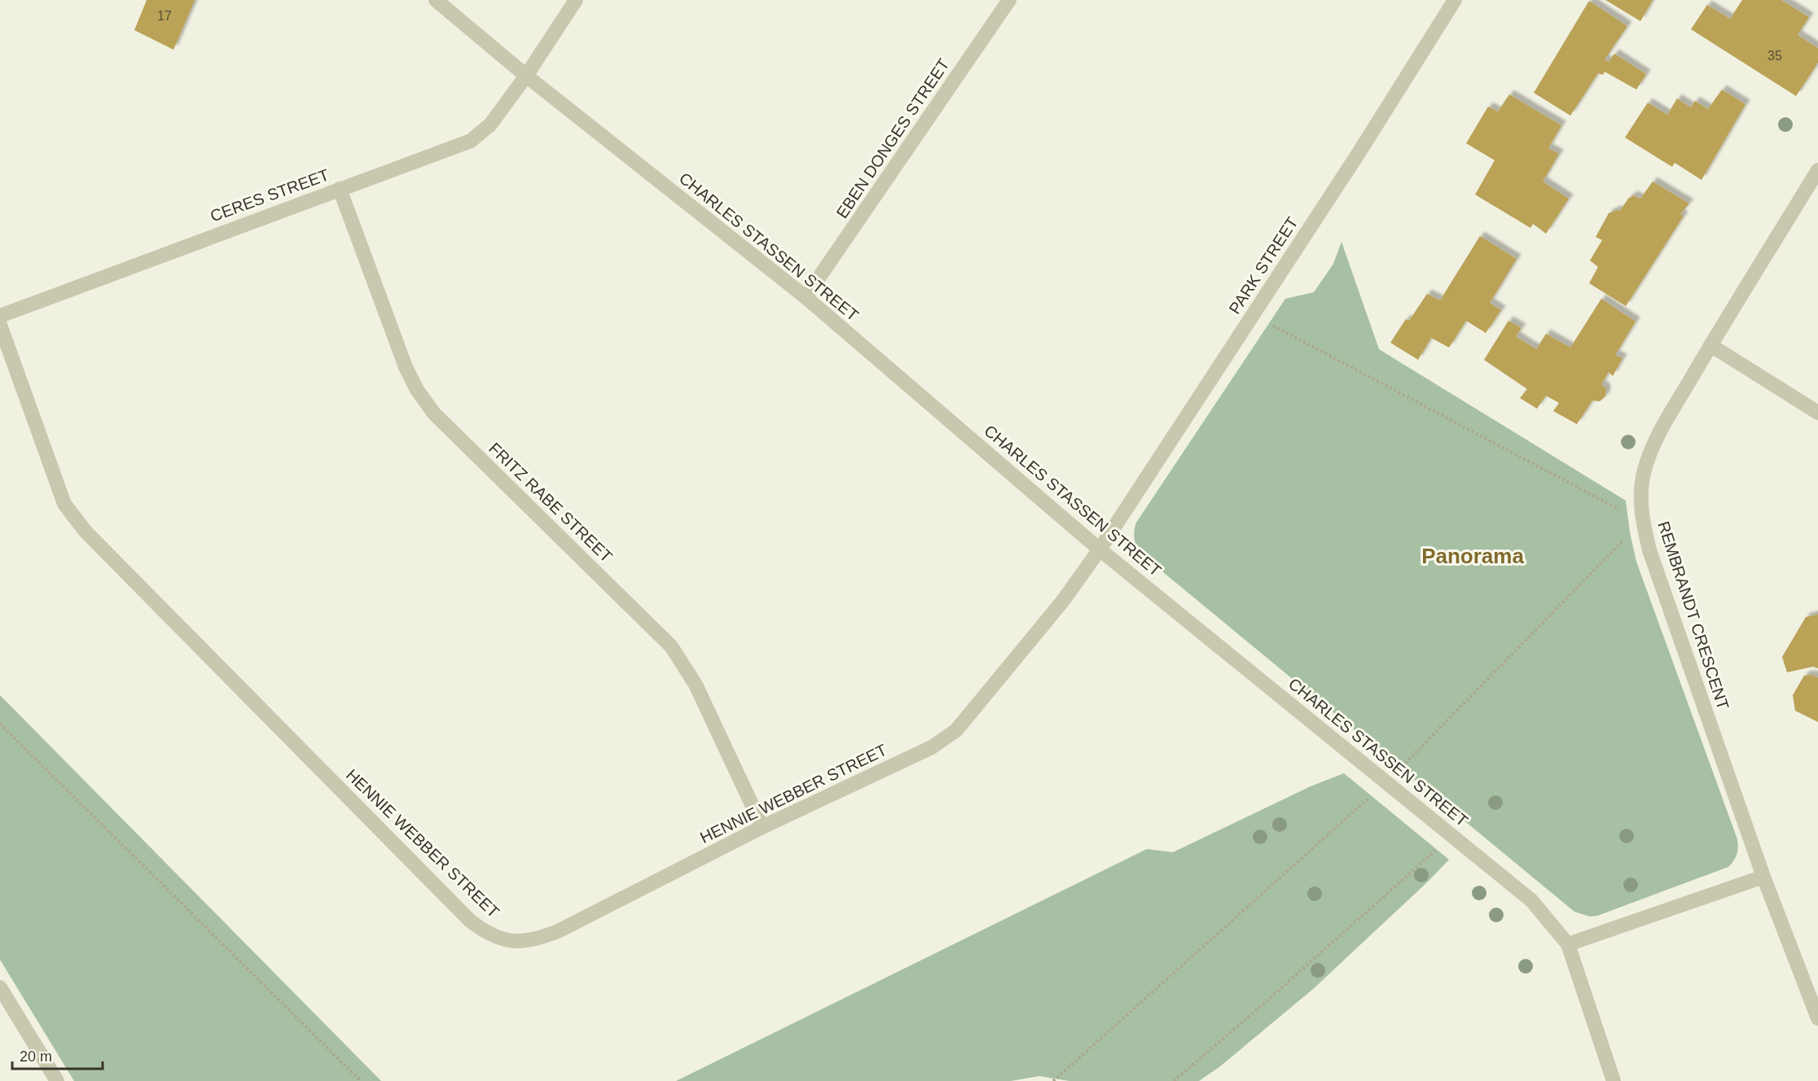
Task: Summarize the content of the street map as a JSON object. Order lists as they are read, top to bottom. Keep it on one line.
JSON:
{"streets":{"street":["EBEN DONGES STREET","CERES STREET","CHARLES STASSEN STREET","PARK STREET","FRITZ RABE STREET","REMBRANDT CRESCENT","HENNIE WEBBER STREET"]},"crossings":[["EBEN DONGES STREET","CHARLES STASSEN STREET"],["CERES STREET","CHARLES STASSEN STREET"],["CERES STREET","FRITZ RABE STREET"],["CHARLES STASSEN STREET","PARK STREET"],["CHARLES STASSEN STREET","HENNIE WEBBER STREET"],["PARK STREET","HENNIE WEBBER STREET"],["FRITZ RABE STREET","HENNIE WEBBER STREET"]],"districts":["Panorama"],"house_numbers":["17","35"],"scale_bar":"20 m"}
